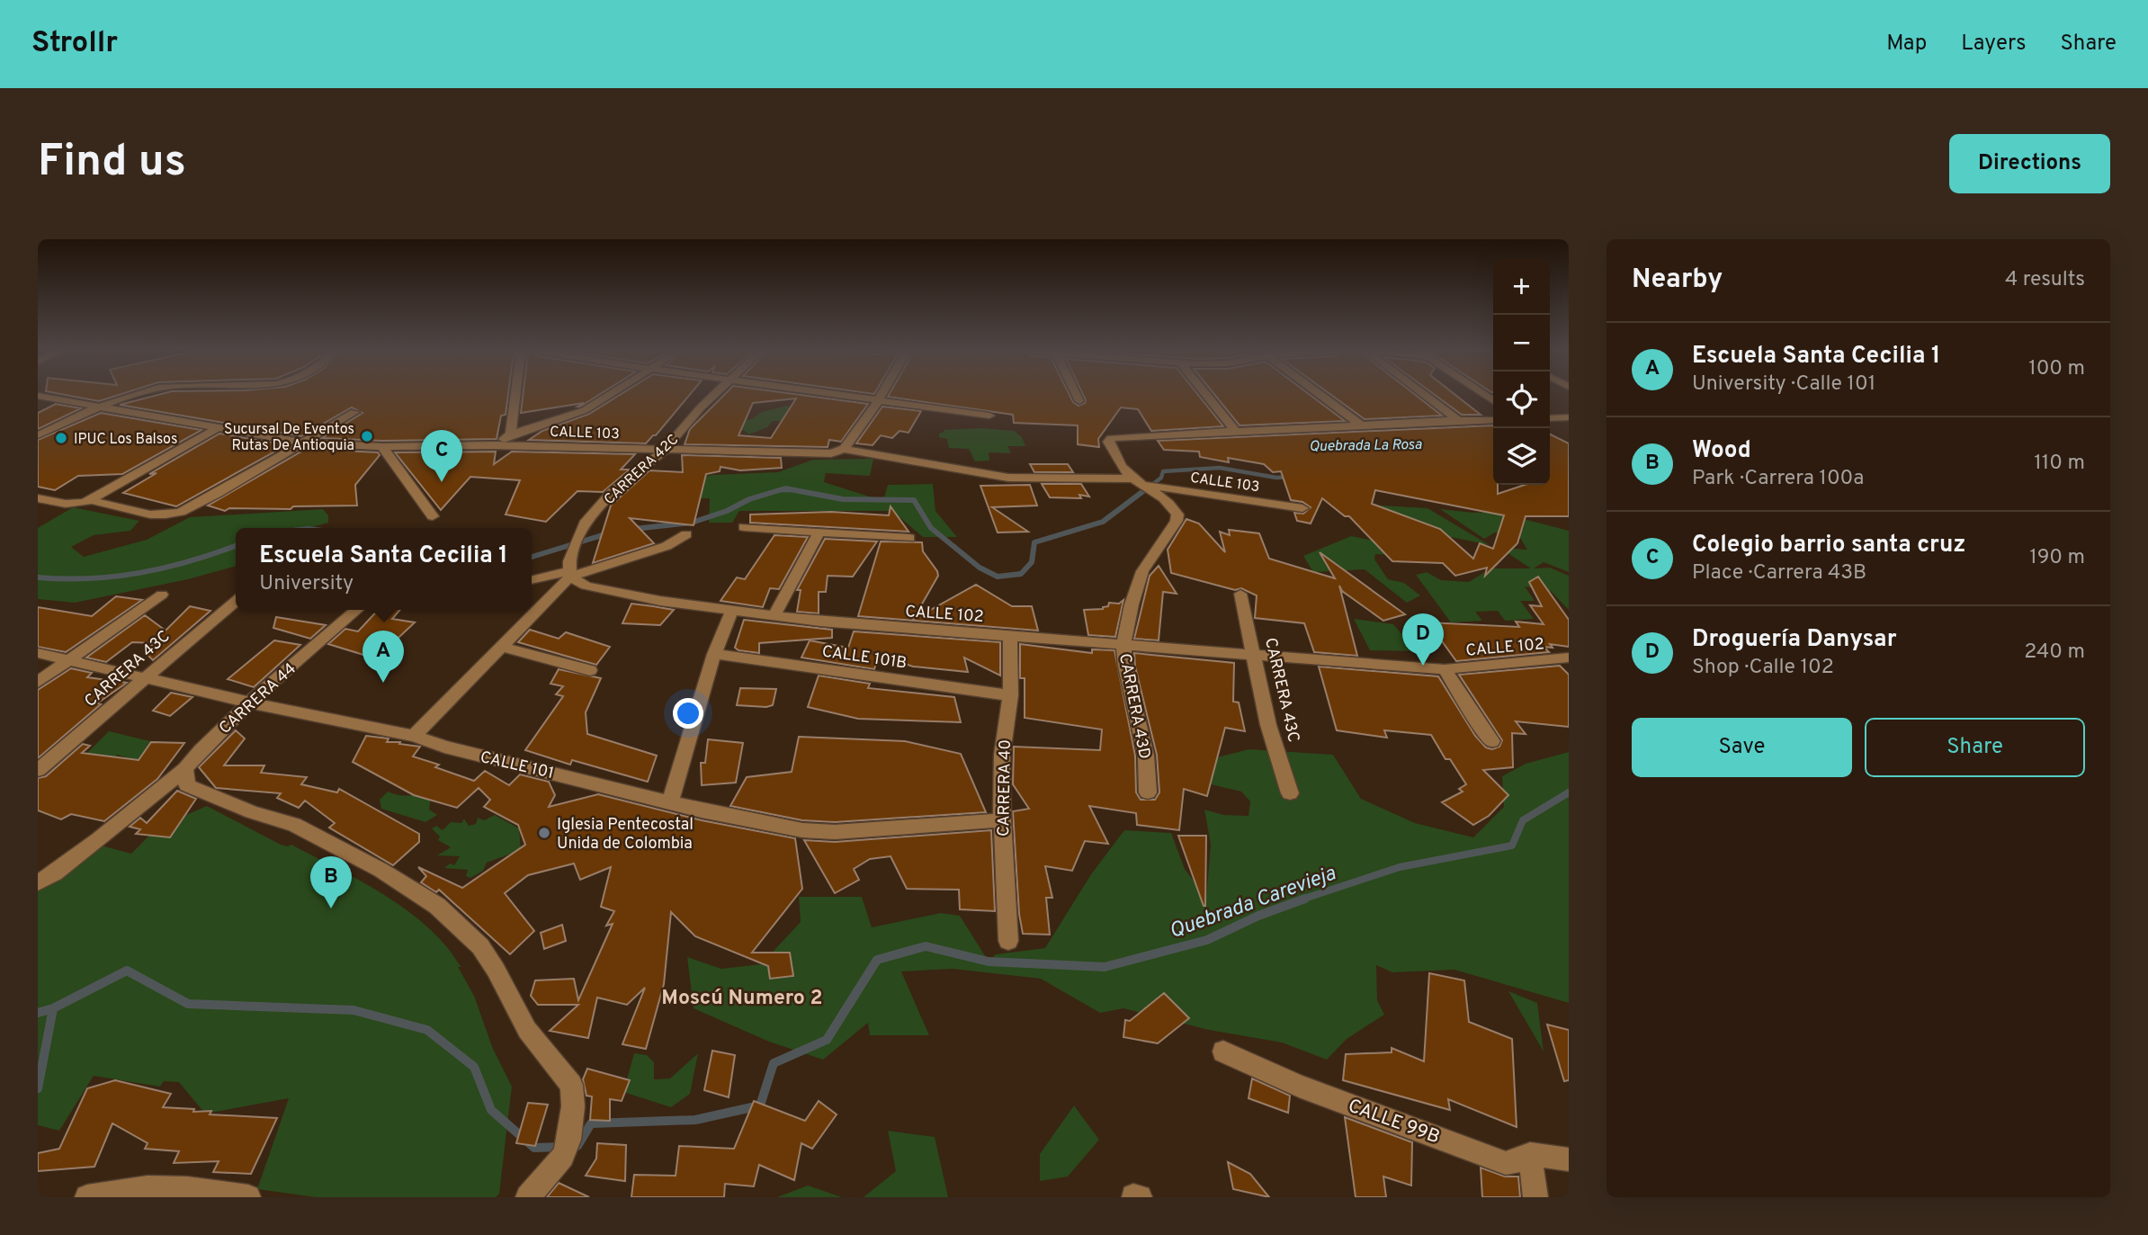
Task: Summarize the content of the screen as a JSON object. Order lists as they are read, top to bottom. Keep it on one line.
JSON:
{"streets":{"street":["CALLE 103","CARRERA 42C","CALLE 102","CALLE 101B","CARRERA 43C","CARRERA 44","CARRERA 43D","CALLE 101","CARRERA 40","CALLE 99B"]},"crossings":[["CALLE 103","CARRERA 42C"],["CALLE 103","CARRERA 43D"],["CARRERA 42C","CALLE 102"],["CARRERA 42C","CALLE 101"],["CALLE 102","CARRERA 43C"],["CALLE 102","CARRERA 43D"],["CALLE 102","CARRERA 40"],["CALLE 101B","CARRERA 40"],["CARRERA 43C","CALLE 101"],["CARRERA 44","CALLE 101"],["CALLE 101","CARRERA 40"]],"districts":["Moscú Numero 2"],"water":["Quebrada La Rosa","Quebrada Carevieja"],"places":["Sucursal De Eventos Rutas De Antioquia","IPUC Los Balsos","Iglesia Pentecostal Unida de Colombia"],"page":{"header":"Strollr","nav":["Map","Layers","Share"],"buttons":["Directions",["Save","Share"]],"title":"Find us","heading":["Nearby","4 results"],"map_buttons":["+","−"],"list":[{"mark":"A","name":"Escuela Santa Cecilia 1","note":"University · Calle 101","value":"100 m"},{"mark":"B","name":"Wood","note":"Park · Carrera 100a","value":"110 m"},{"mark":"C","name":"Colegio barrio santa cruz","note":"Place · Carrera 43B","value":"190 m"},{"mark":"D","name":"Droguería Danysar","note":"Shop · Calle 102","value":"240 m"}],"pins":["C","D","A","B"],"popup":["Escuela Santa Cecilia 1","University"]}}
